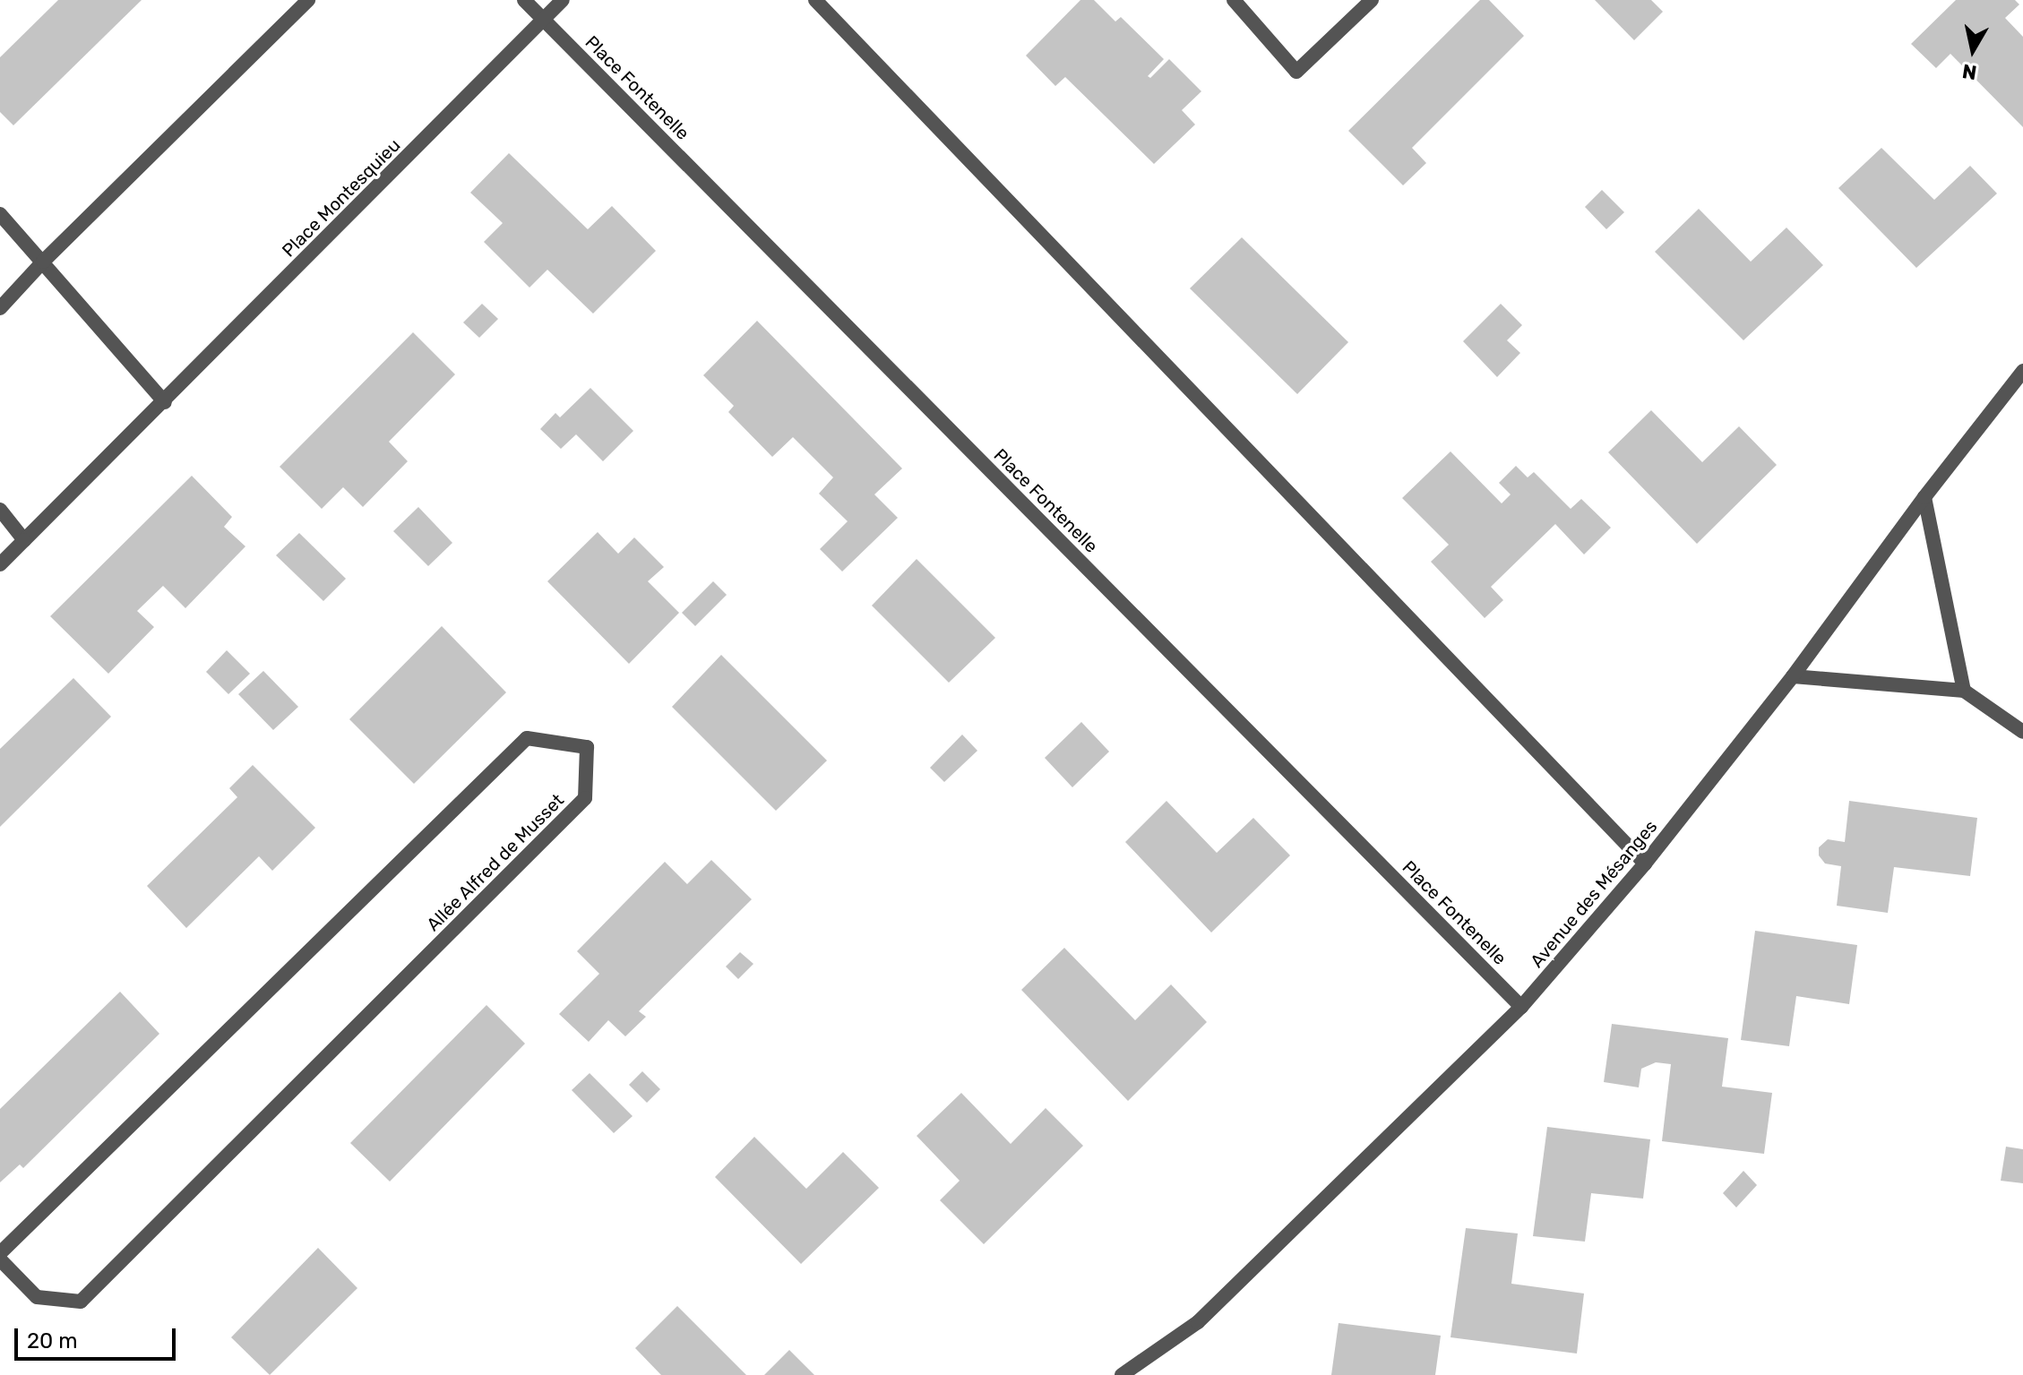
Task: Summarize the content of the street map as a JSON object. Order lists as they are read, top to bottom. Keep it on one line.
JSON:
{"streets":{"street":["Place Fontenelle","Place Montesquieu","Allée Alfred de Musset","Avenue des Mésanges"]},"crossings":[["Place Fontenelle","Place Montesquieu"],["Place Fontenelle","Avenue des Mésanges"]],"scale_bar":"20 m","north":"bottom"}
